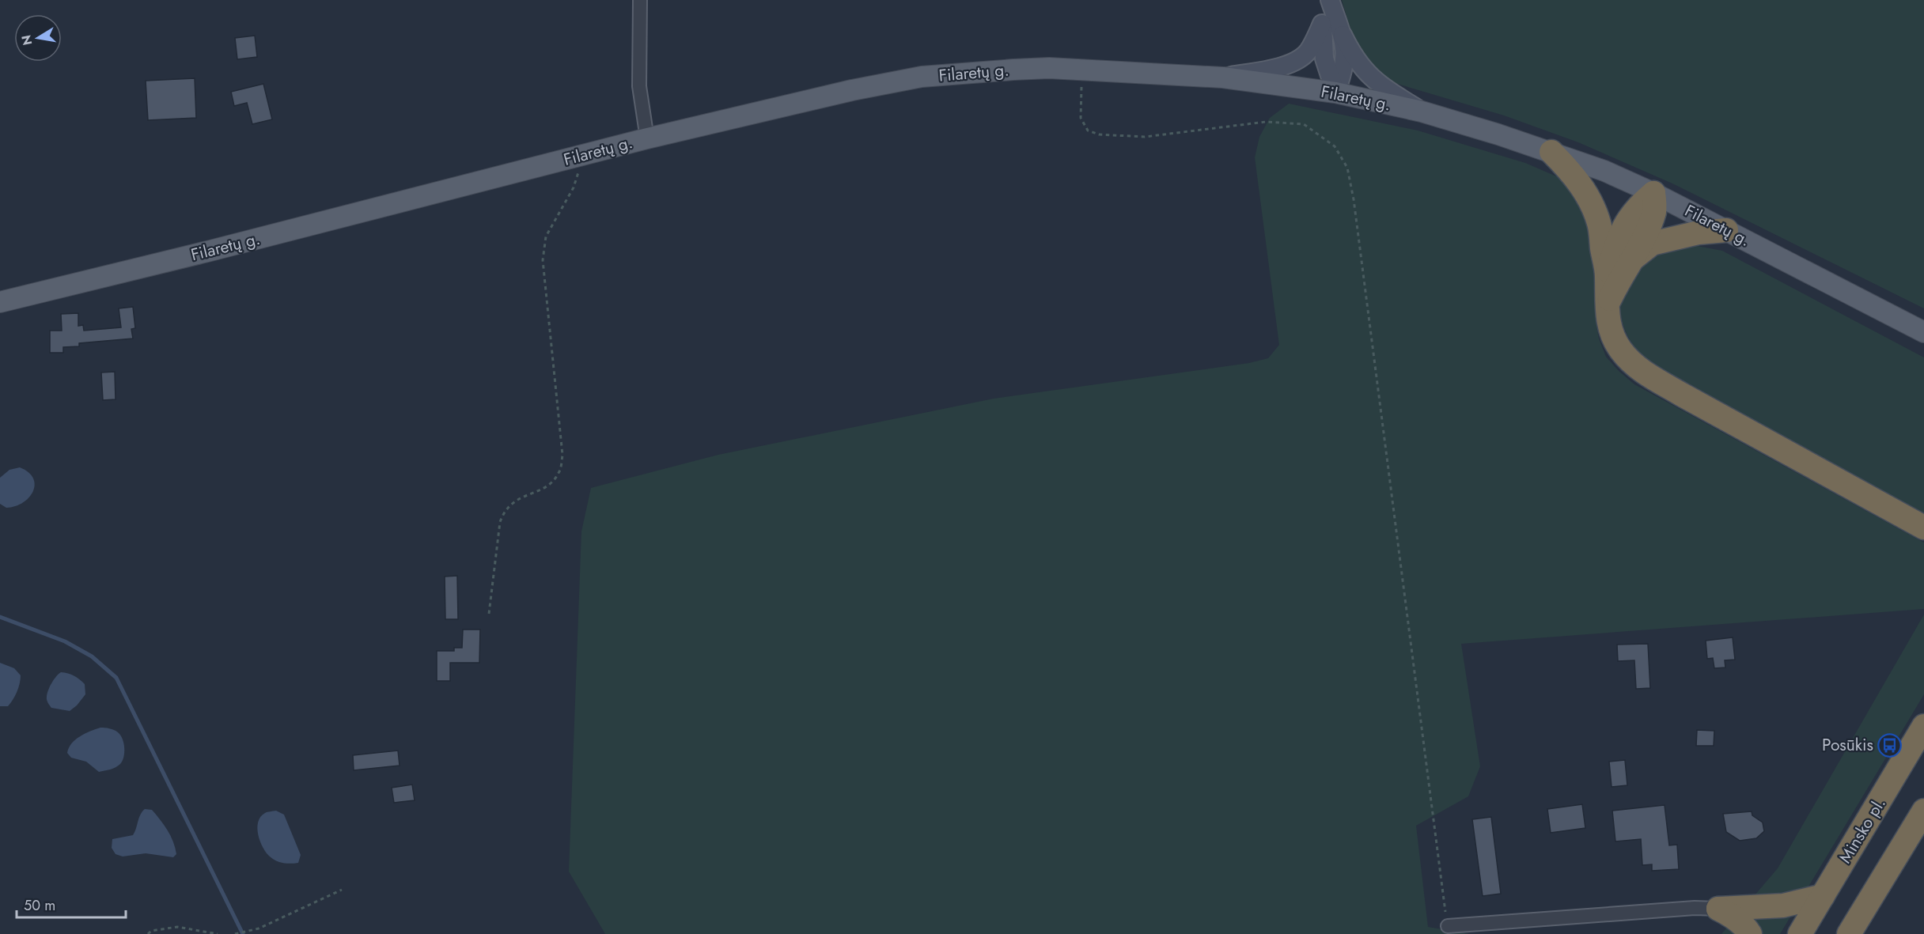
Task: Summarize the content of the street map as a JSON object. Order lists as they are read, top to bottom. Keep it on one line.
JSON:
{"streets":{"highway":["Minsko pl."],"main road":["Filaretų g."]},"places":{"bus stop":["Posūkis"]},"scale_bar":"50 m","north":"left"}
